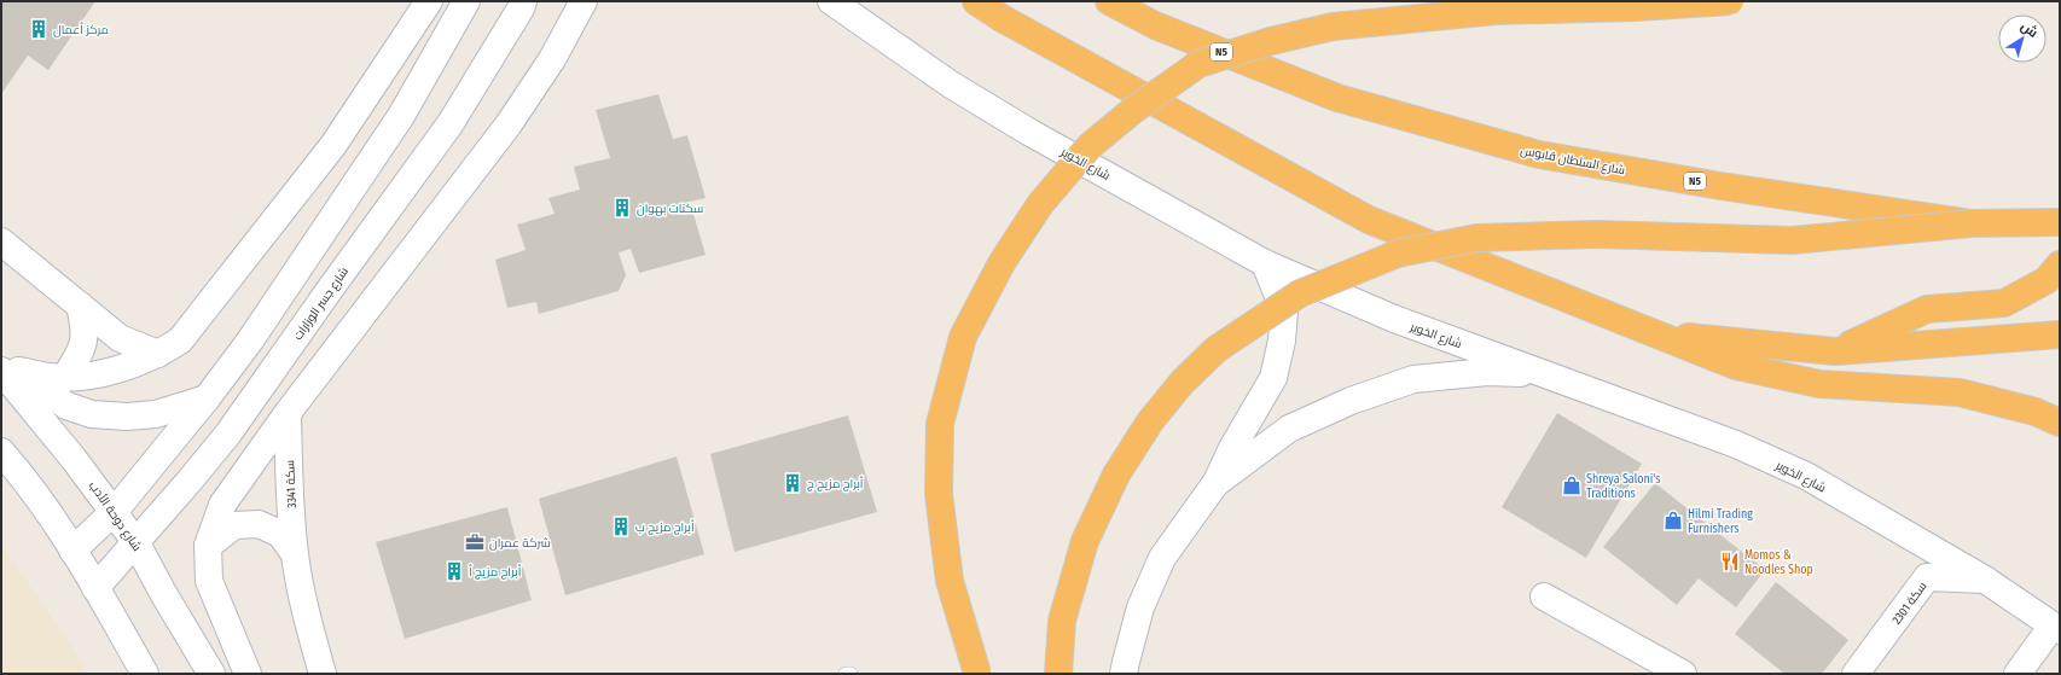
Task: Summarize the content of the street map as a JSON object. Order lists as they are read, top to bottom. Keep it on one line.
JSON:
{"streets":{"highway":["N5","شارع السلطان قابوس"],"main road":["شارع الخوير","شارع جسر الوزارات","سكة 3341","شارع دوحة الأدب","سكة 2301"]},"crossings":[["شارع الخوير","سكة 2301"],["شارع جسر الوزارات","شارع دوحة الأدب"]],"places":{"building":["مركز أعمال","سكنات بهوان","أبراج مزيج ج","أبراج مزيج ب","أبراج مزيج أ"],"shop":["Shreya Saloni's Traditions","Hilmi Trading Furnishers"],"office":["شركة عمران"],"restaurant":["Momos & Noodles Shop"]},"north":"top right"}
